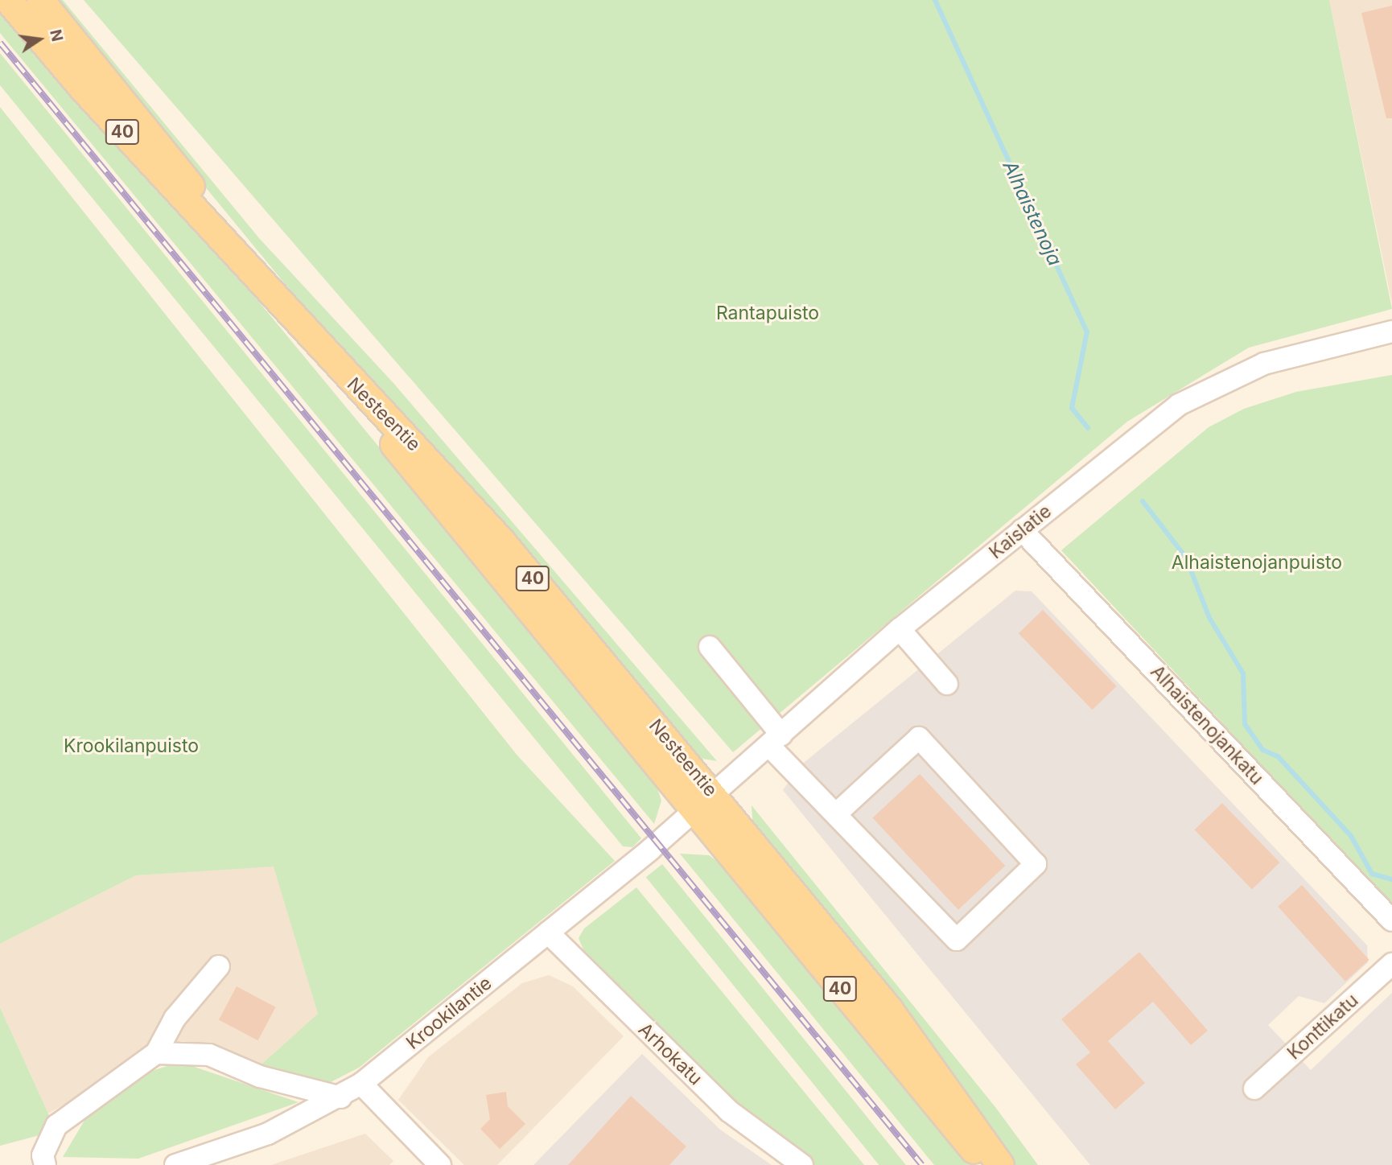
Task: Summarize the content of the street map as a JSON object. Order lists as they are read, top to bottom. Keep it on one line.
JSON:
{"streets":{"main road":["40","Nesteentie"],"street":["Kaislatie","Alhaistenojankatu","Krookilantie","Konttikatu","Arhokatu"]},"crossings":[["Nesteentie","Kaislatie"],["Nesteentie","Krookilantie"],["Kaislatie","Alhaistenojankatu"],["Kaislatie","Krookilantie"],["Krookilantie","Arhokatu"]],"water":["Alhaistenoja"],"parks":["Rantapuisto","Alhaistenojanpuisto","Krookilanpuisto"],"north":"right"}
